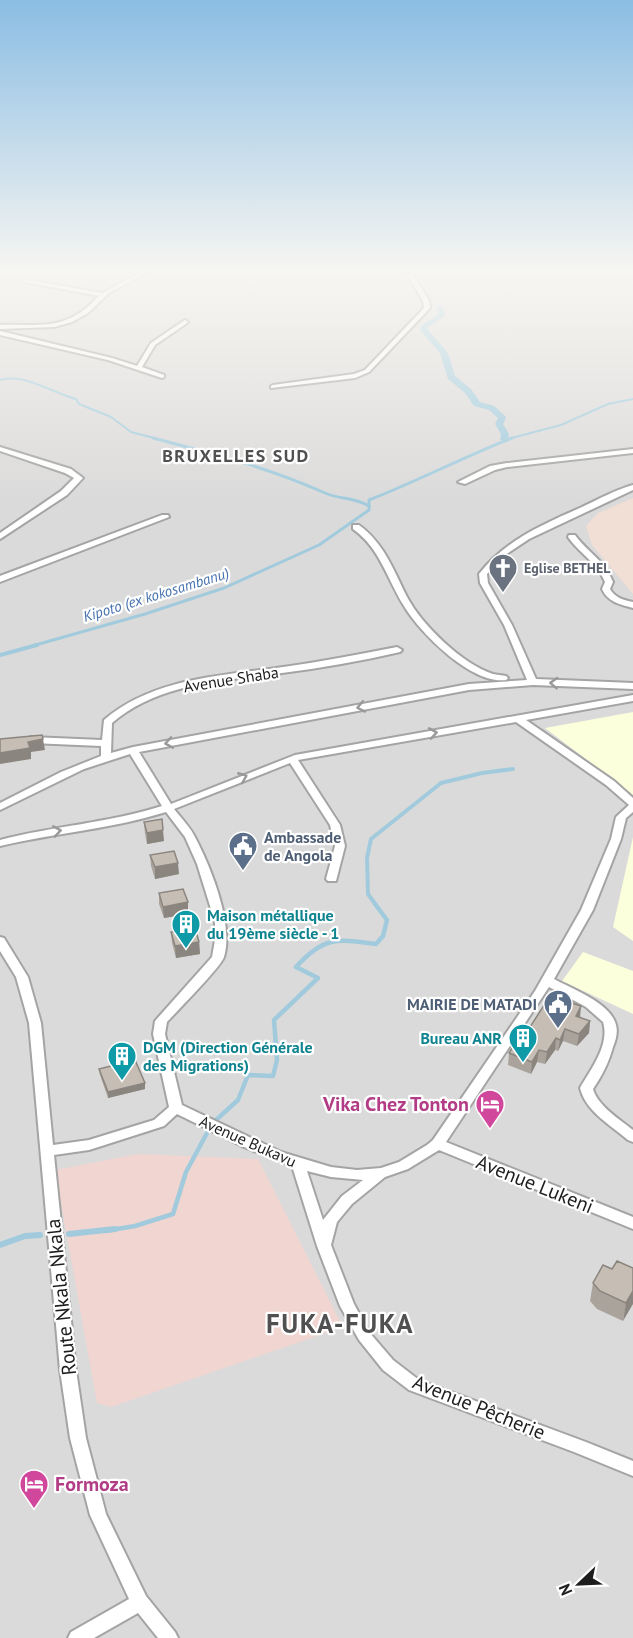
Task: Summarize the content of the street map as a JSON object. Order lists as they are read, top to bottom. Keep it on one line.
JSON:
{"streets":{"street":["Avenue Shaba","Avenue Bukavu","Avenue Lukeni","Route Nkala Nkala","Avenue Pêcherie"]},"crossings":[["Avenue Bukavu","Avenue Lukeni"],["Avenue Bukavu","Avenue Pêcherie"]],"districts":["BRUXELLES SUD","FUKA-FUKA"],"water":["Kipoto (ex kokosambanu)"],"places":{"church":["Eglise BETHEL"],"public building":["Ambassade de Angola","MAIRIE DE MATADI"],"building":["Maison métallique du 19ème siècle - 1","Bureau ANR","DGM (Direction Générale des Migrations)"],"hotel":["Vika Chez Tonton","Formoza"]},"north":"bottom left"}
